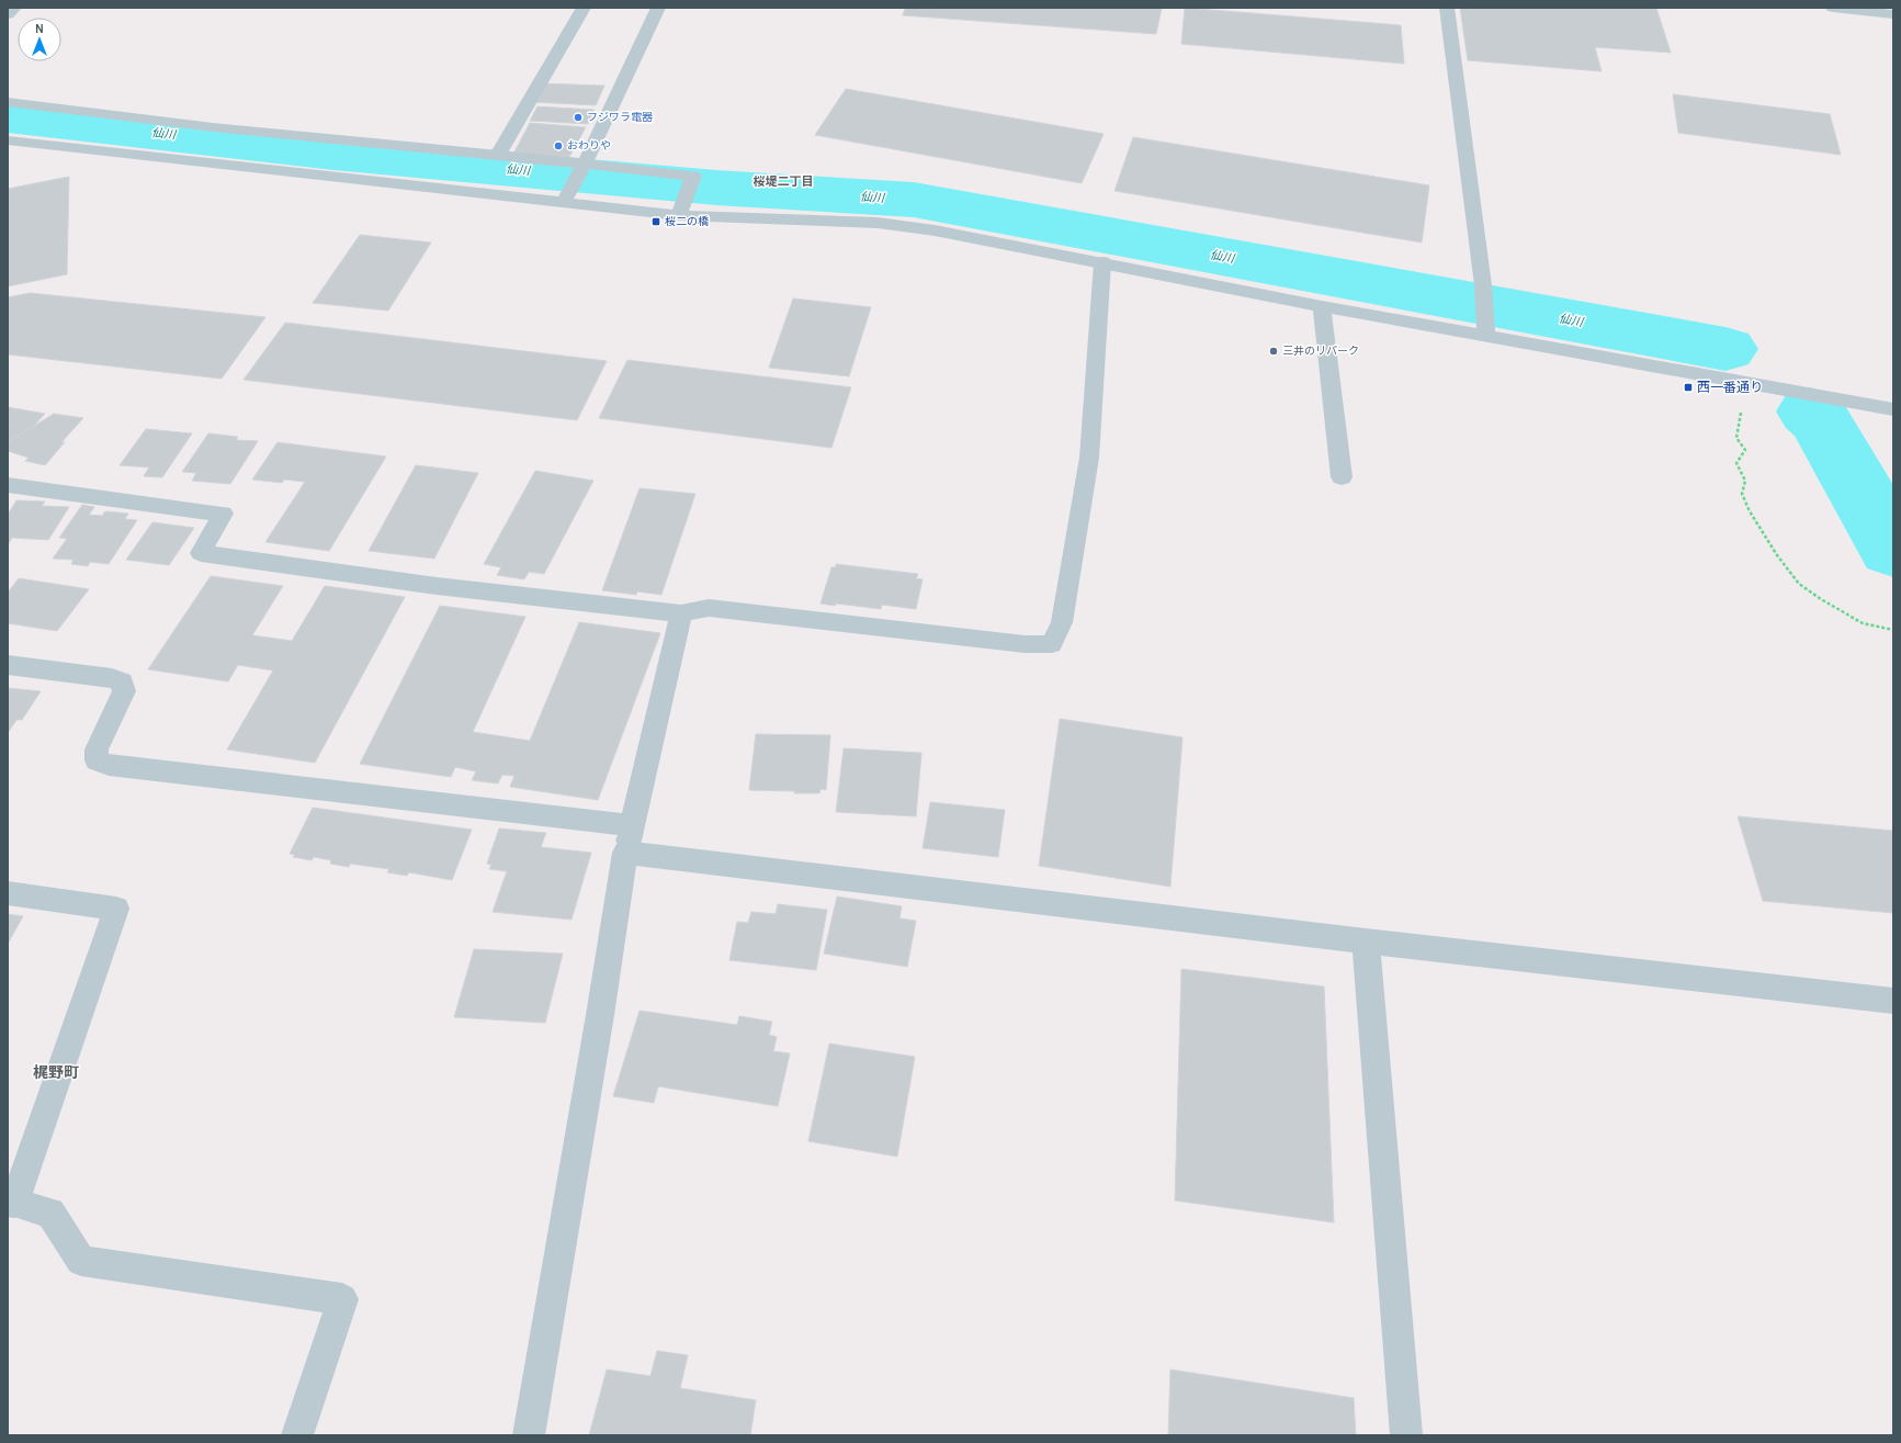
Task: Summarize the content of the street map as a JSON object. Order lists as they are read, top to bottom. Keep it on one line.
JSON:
{"districts":["桜堤二丁目","梶野町"],"water":["仙川"],"places":{"other":["フジワラ電器","おわりや","三井のリパーク"],"transit":["桜二の橋","西一番通り"]},"north":"top"}
